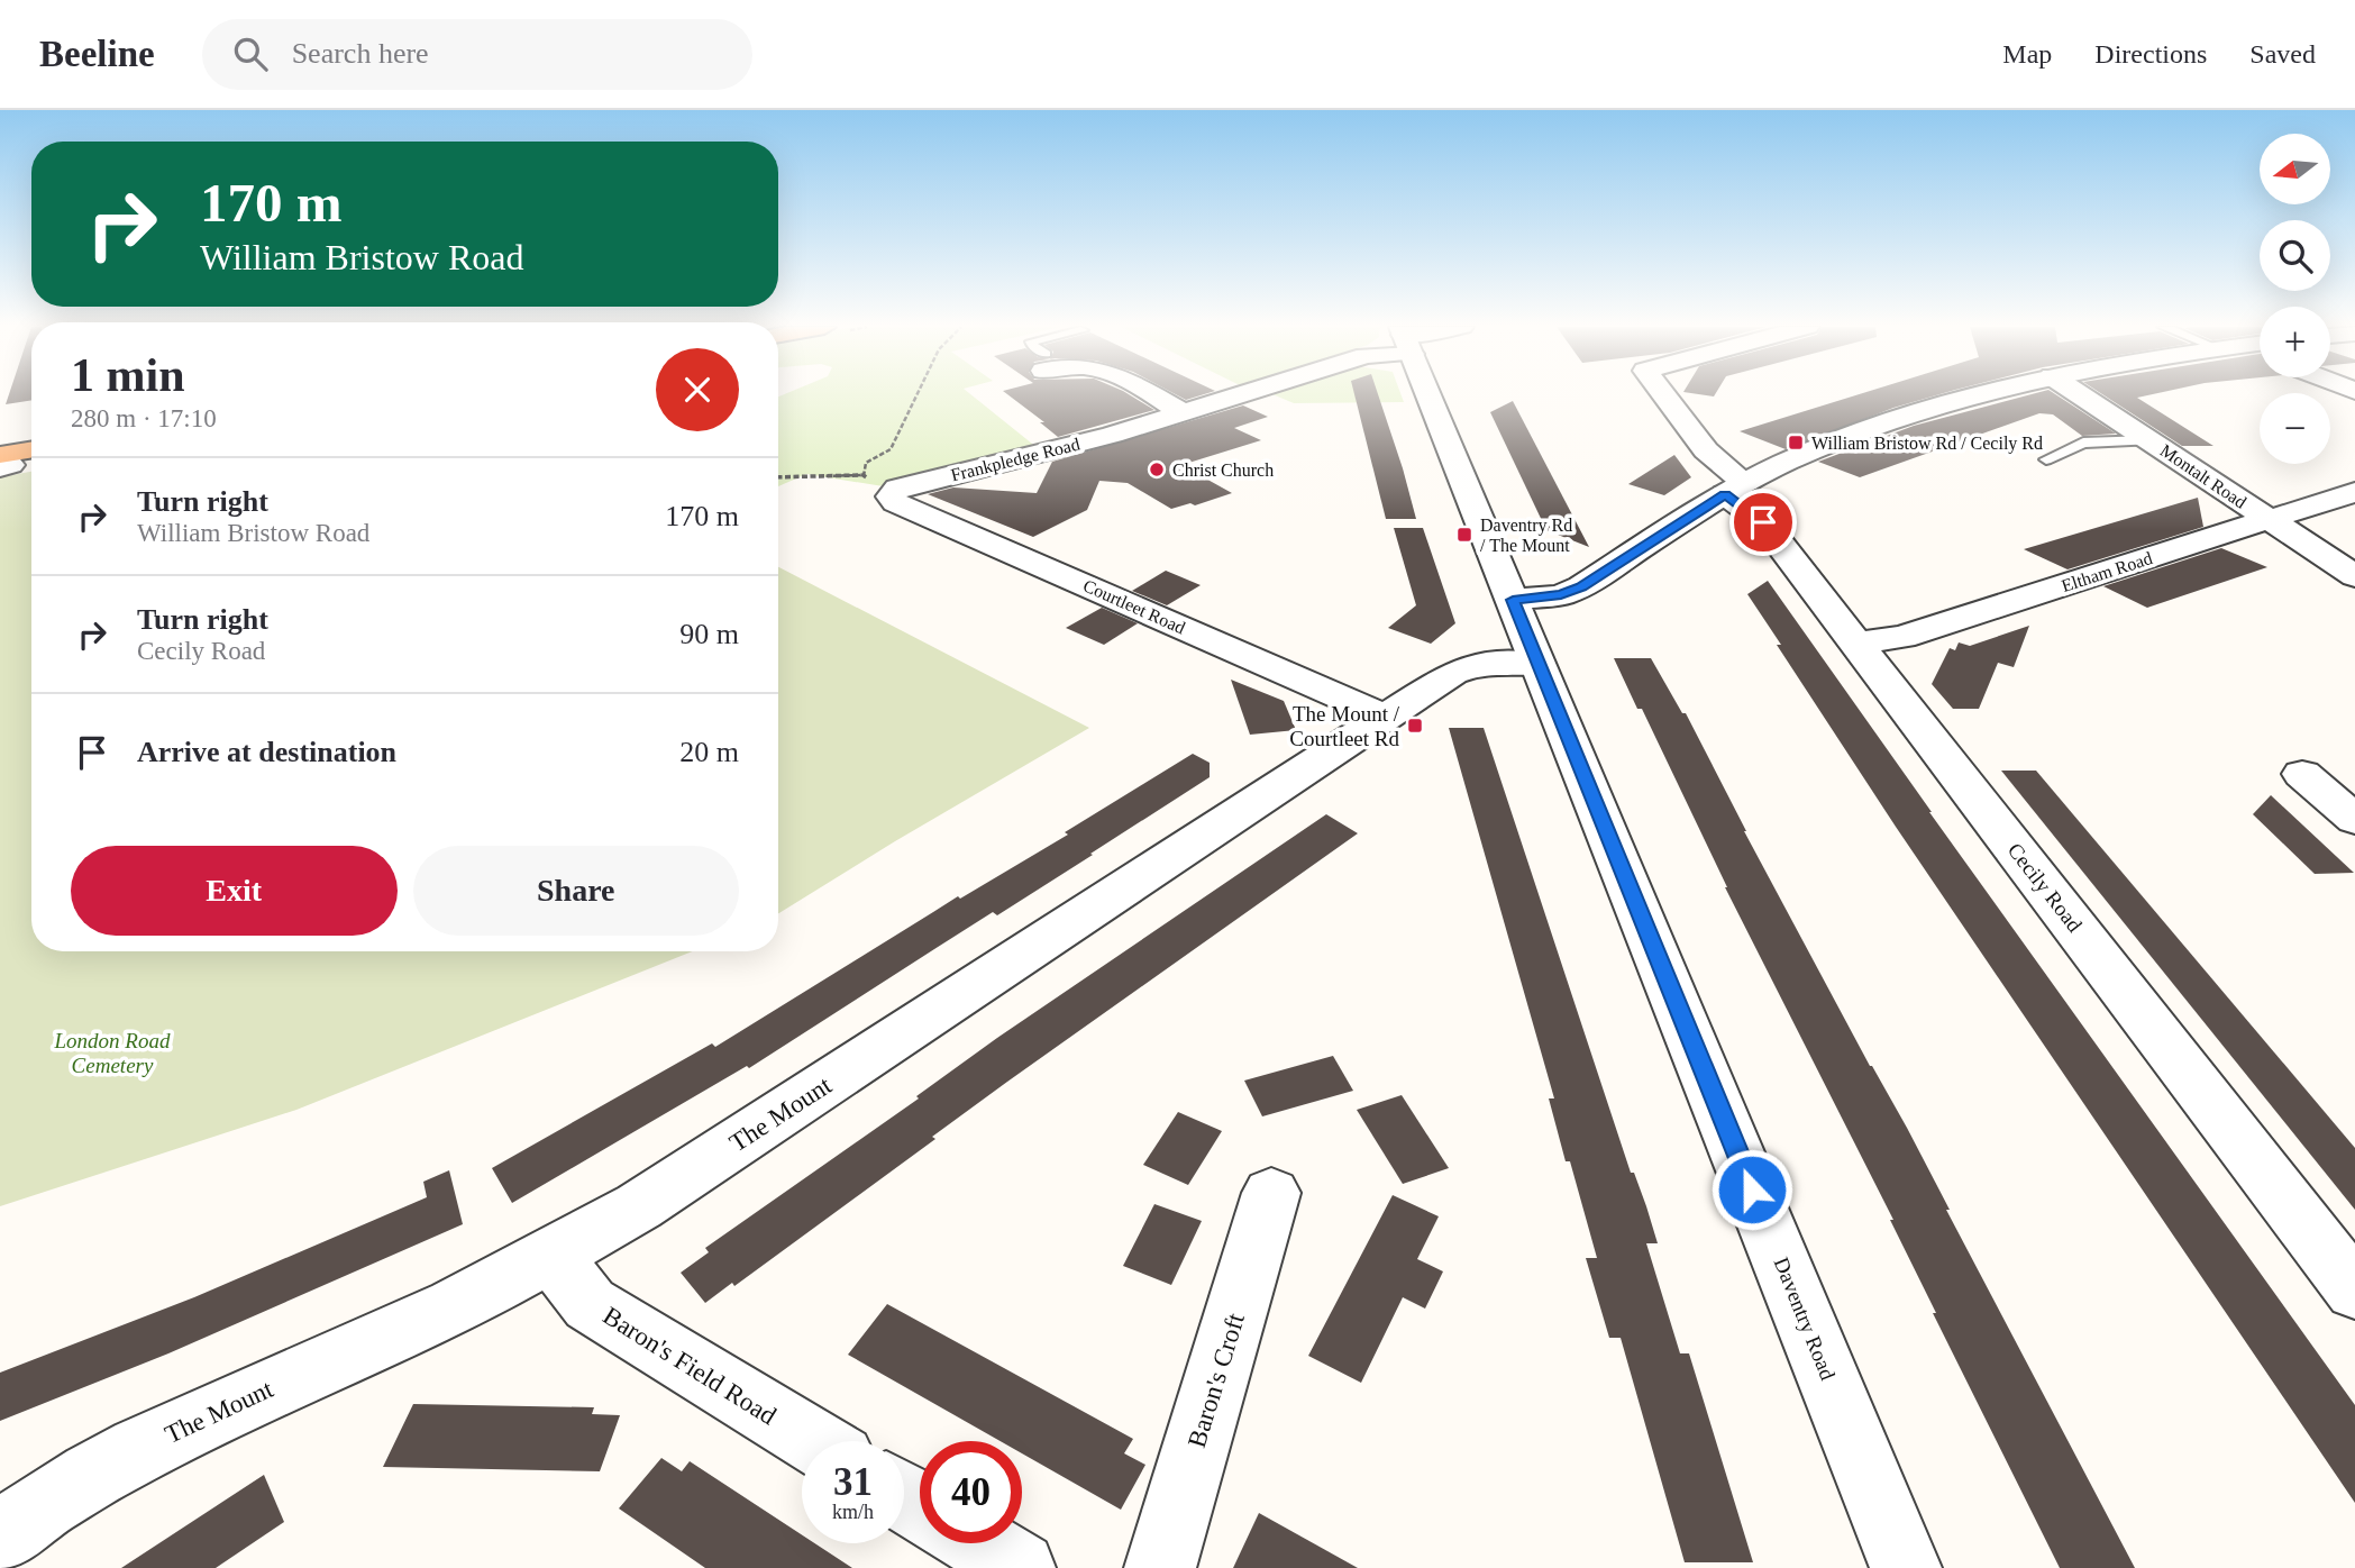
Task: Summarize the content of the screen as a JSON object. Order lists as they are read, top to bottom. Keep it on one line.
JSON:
{"streets":{"street":["Frankpledge Road","Montalt Road","Eltham Road","Courtleet Road","Cecily Road","The Mount","Daventry Road","Baron's Field Road","Baron's Croft"]},"crossings":[["Frankpledge Road","Courtleet Road"],["Montalt Road","Eltham Road"],["Eltham Road","Cecily Road"],["Courtleet Road","The Mount"],["The Mount","Daventry Road"],["The Mount","Baron's Field Road"]],"parks":["London Road Cemetery"],"places":{"transit":["William Bristow Rd / Cecily Rd","Daventry Rd / The Mount","The Mount / Courtleet Rd"],"other":["Christ Church"]},"north":"left","page":{"header":"Beeline","search":"Search here","nav":["Map","Directions","Saved"],"map_buttons":["+","−"],"turn":["170 m","William Bristow Road"],"heading":["1 min","280 m · 17:10"],"list":[{"name":"Turn right","note":"William Bristow Road","value":"170 m"},{"name":"Turn right","note":"Cecily Road","value":"90 m"},{"name":"Arrive at destination","value":"20 m"}],"buttons":["Exit","Share"],"speed":"31 km/h","limit":"40"}}
